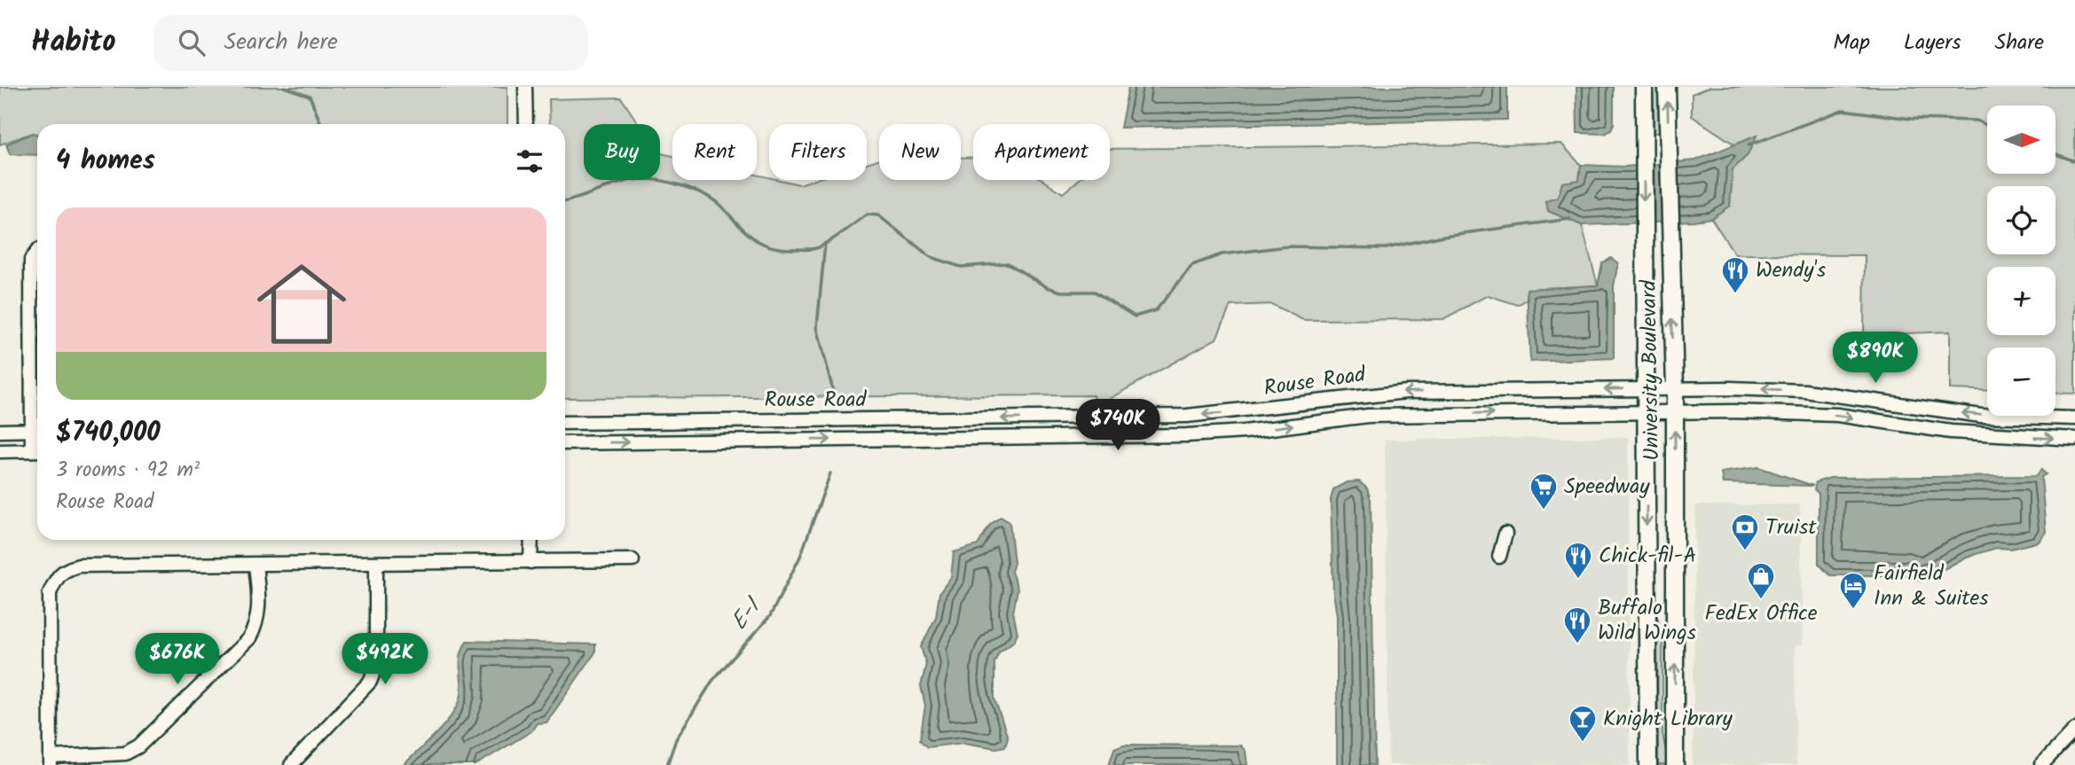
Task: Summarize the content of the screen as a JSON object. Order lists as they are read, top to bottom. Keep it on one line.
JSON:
{"streets":{"main road":["University Boulevard"],"street":["Rouse Road"]},"crossings":[["University Boulevard","Rouse Road"]],"water":["E-1"],"places":{"restaurant":["Wendy's","Chick-fil-A","Buffalo Wild Wings"],"supermarket":["Speedway"],"bank":["Truist"],"shop":["FedEx Office"],"hotel":["Fairfield Inn & Suites"],"bar":["Knight Library"]},"north":"right","page":{"header":"Habito","search":"Search here","nav":["Map","Layers","Share"],"map_buttons":["+","−"],"chip":["Buy","Rent","Filters","New","Apartment"],"heading":"4 homes","list":[{"name":"$740,000","note":"3 rooms · 92 m² · Rouse Road"}],"price":["$890K","$740K","$676K","$492K"]}}
